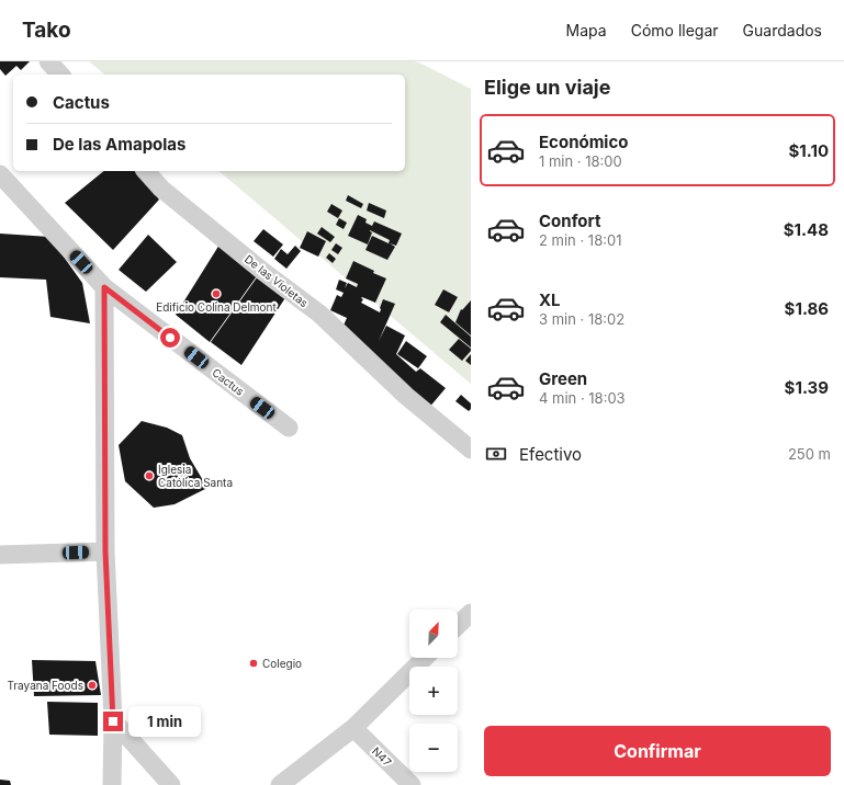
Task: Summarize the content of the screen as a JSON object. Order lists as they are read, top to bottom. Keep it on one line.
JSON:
{"streets":{"street":["De las Violetas","Cactus","N47"]},"places":["Edificio Colina Delmont","Iglesia Católica Santa","Colegio","Trayana Foods"],"north":"top right","page":{"header":"Tako","nav":["Mapa","Cómo llegar","Guardados"],"heading":"Elige un viaje","banner":["Cactus","De las Amapolas"],"list":[{"name":"Económico","note":"1 min · 18:00","value":"$1.10"},{"name":"Confort","note":"2 min · 18:01","value":"$1.48"},{"name":"XL","note":"3 min · 18:02","value":"$1.86"},{"name":"Green","note":"4 min · 18:03","value":"$1.39"}],"pay":["Efectivo","250 m"],"map_buttons":["+","−"],"bubble":"1 min","buttons":"Confirmar"}}
